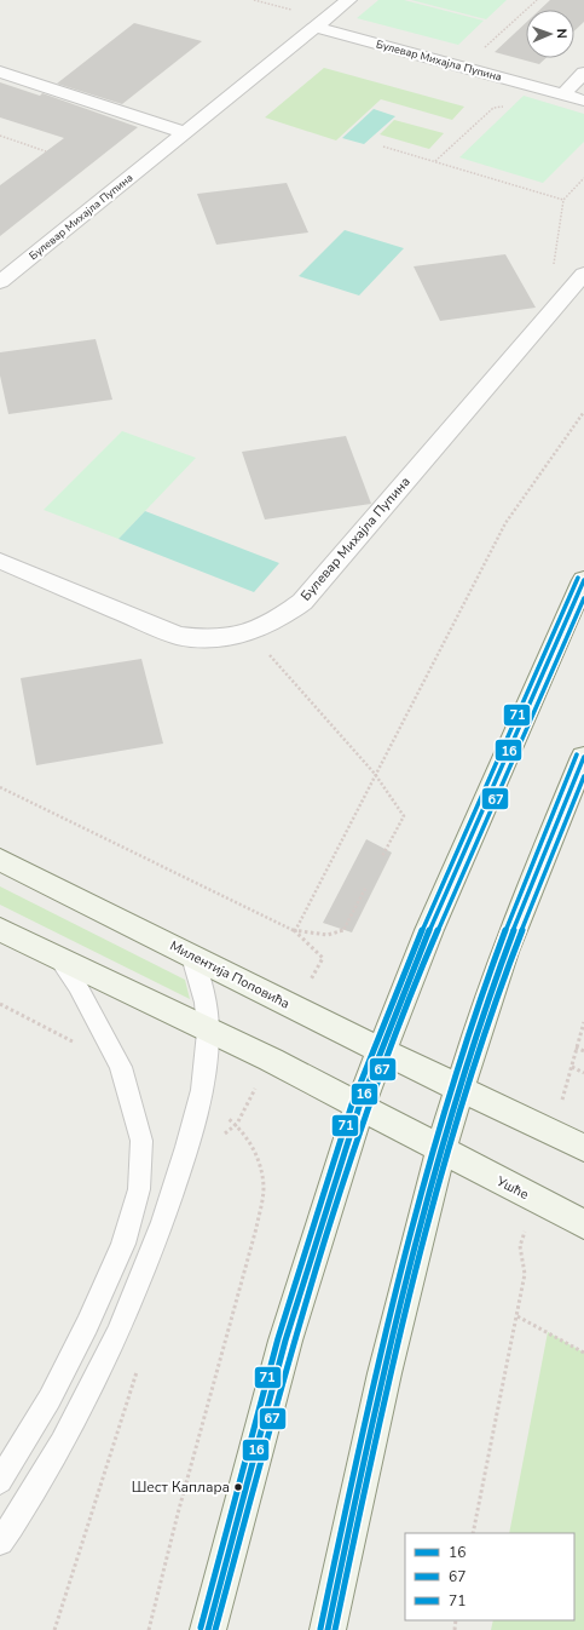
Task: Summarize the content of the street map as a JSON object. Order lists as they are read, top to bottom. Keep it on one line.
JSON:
{"streets":{"main road":["Милентија Поповића","Ушће"],"street":["Булевар Михајла Пупина"]},"places":["Шест Каплара"],"lines":["transit line 71","transit line 16","transit line 67"],"legend":["16","67","71"],"north":"right"}
